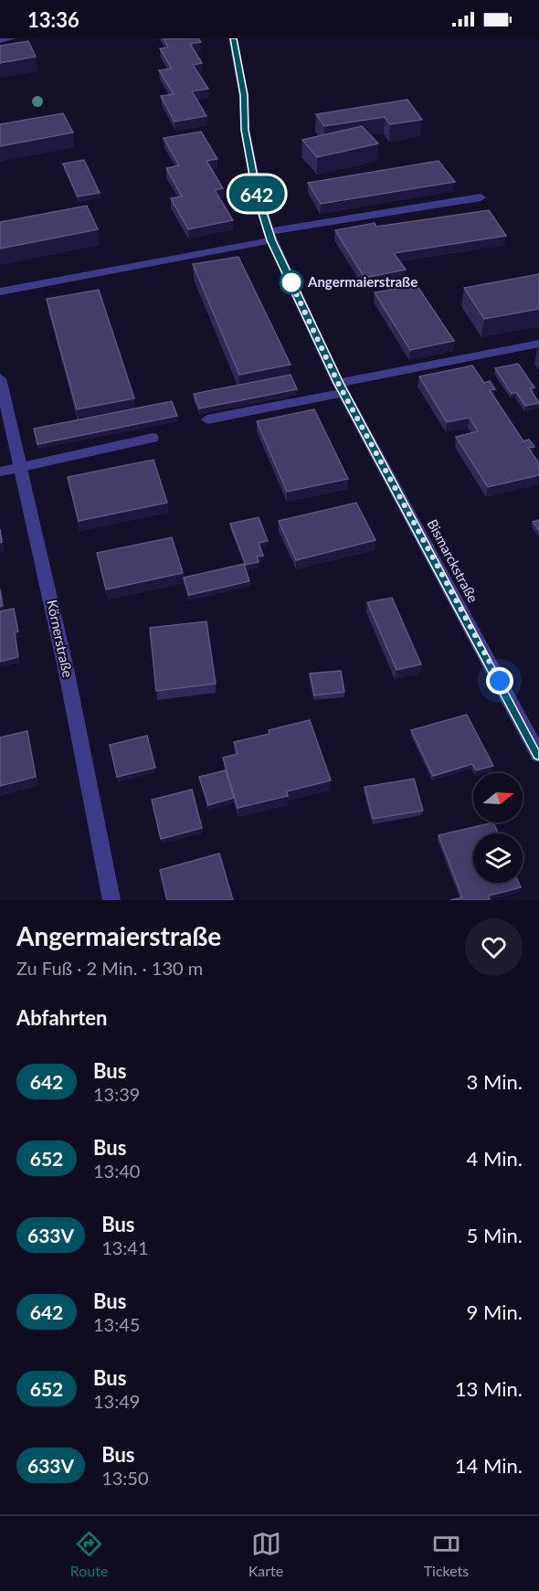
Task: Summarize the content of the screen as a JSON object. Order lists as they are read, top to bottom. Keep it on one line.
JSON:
{"streets":{"street":["Bismarckstraße","Körnerstraße"]},"places":["Angermaierstraße"],"lines":["bus line 642"],"north":"right","page":{"status":"13:36","on_map":"642","heading":[["Angermaierstraße","Zu Fuß · 2 Min. · 130 m"],"Abfahrten"],"list":[{"mark":"642","name":"Bus","note":"13:39","value":"3 Min."},{"mark":"652","name":"Bus","note":"13:40","value":"4 Min."},{"mark":"633V","name":"Bus","note":"13:41","value":"5 Min."},{"mark":"642","name":"Bus","note":"13:45","value":"9 Min."},{"mark":"652","name":"Bus","note":"13:49","value":"13 Min."},{"mark":"633V","name":"Bus","note":"13:50","value":"14 Min."}],"tabs":["Route","Karte","Tickets"]}}
